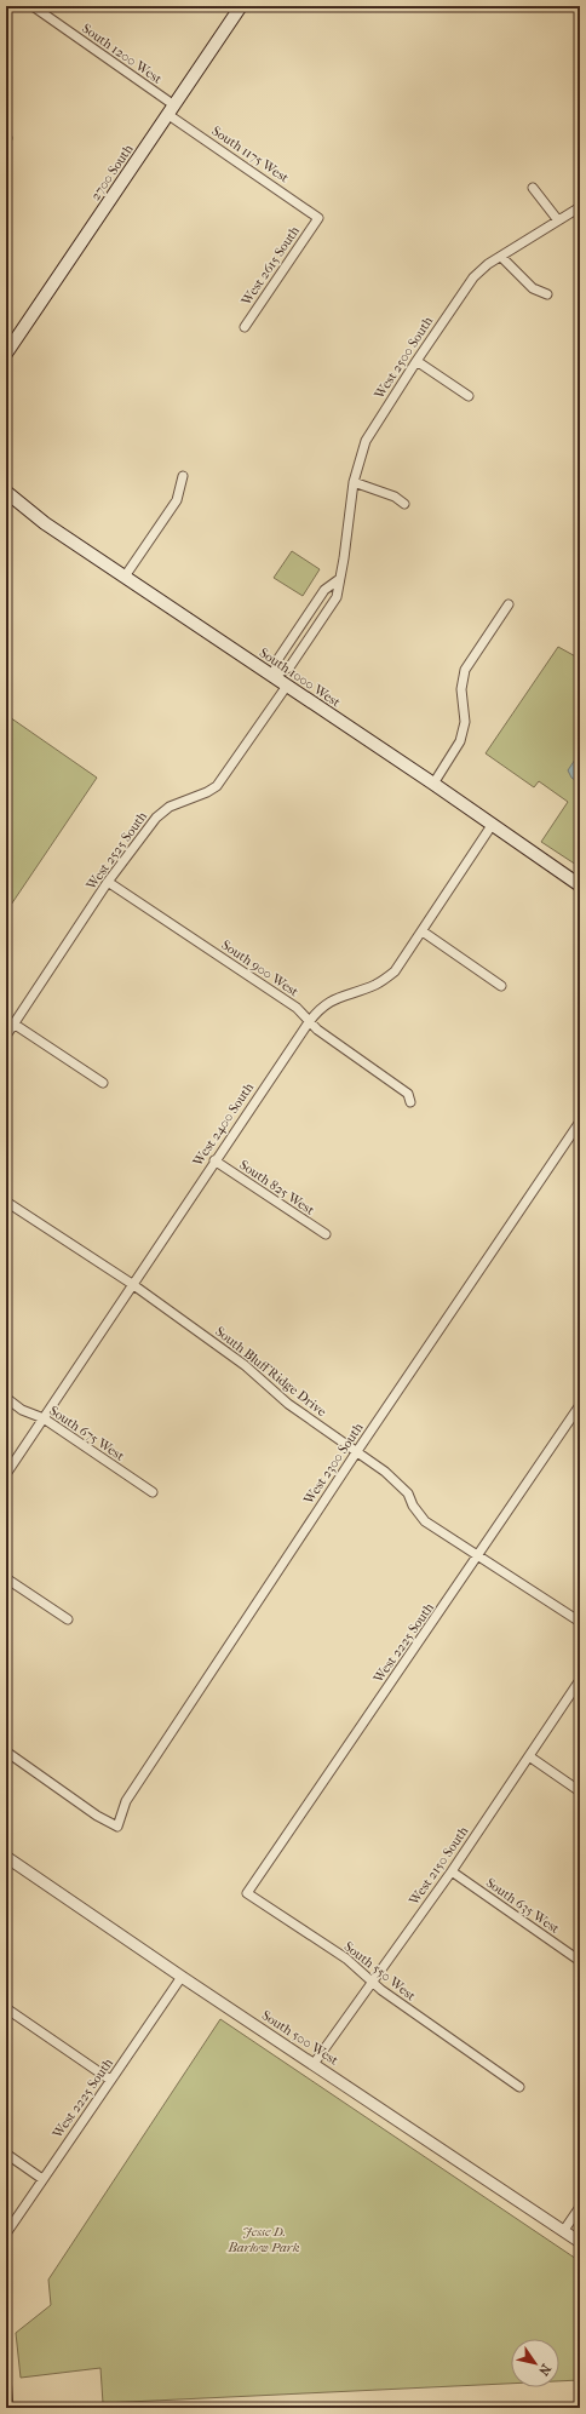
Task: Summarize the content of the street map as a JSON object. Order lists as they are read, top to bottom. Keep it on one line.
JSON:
{"streets":{"main road":["2700 South","South 1000 West"],"street":["South 1200 West","South 1175 West","West 2615 South","West 2500 South","West 2525 South","South 900 West","West 2400 South","South 825 West","South Bluff Ridge Drive","South 675 West","West 2300 South","West 2225 South","West 2150 South","South 635 West","South 550 West","South 500 West"]},"crossings":[["South 1200 West","South 1175 West"],["South 1200 West","2700 South"],["South 1175 West","2700 South"],["South 1175 West","West 2615 South"],["West 2500 South","South 1000 West"],["South 1000 West","West 2525 South"],["South 1000 West","West 2400 South"],["West 2525 South","South 900 West"],["South 900 West","West 2400 South"],["West 2400 South","South 825 West"],["West 2400 South","South Bluff Ridge Drive"],["West 2400 South","South 675 West"],["South Bluff Ridge Drive","West 2300 South"],["South Bluff Ridge Drive","West 2225 South"],["West 2225 South","South 550 West"],["West 2225 South","South 500 West"],["West 2150 South","South 635 West"],["West 2150 South","South 550 West"],["West 2150 South","South 500 West"]],"parks":["Jesse D. Barlow Park"],"north":"bottom right"}
